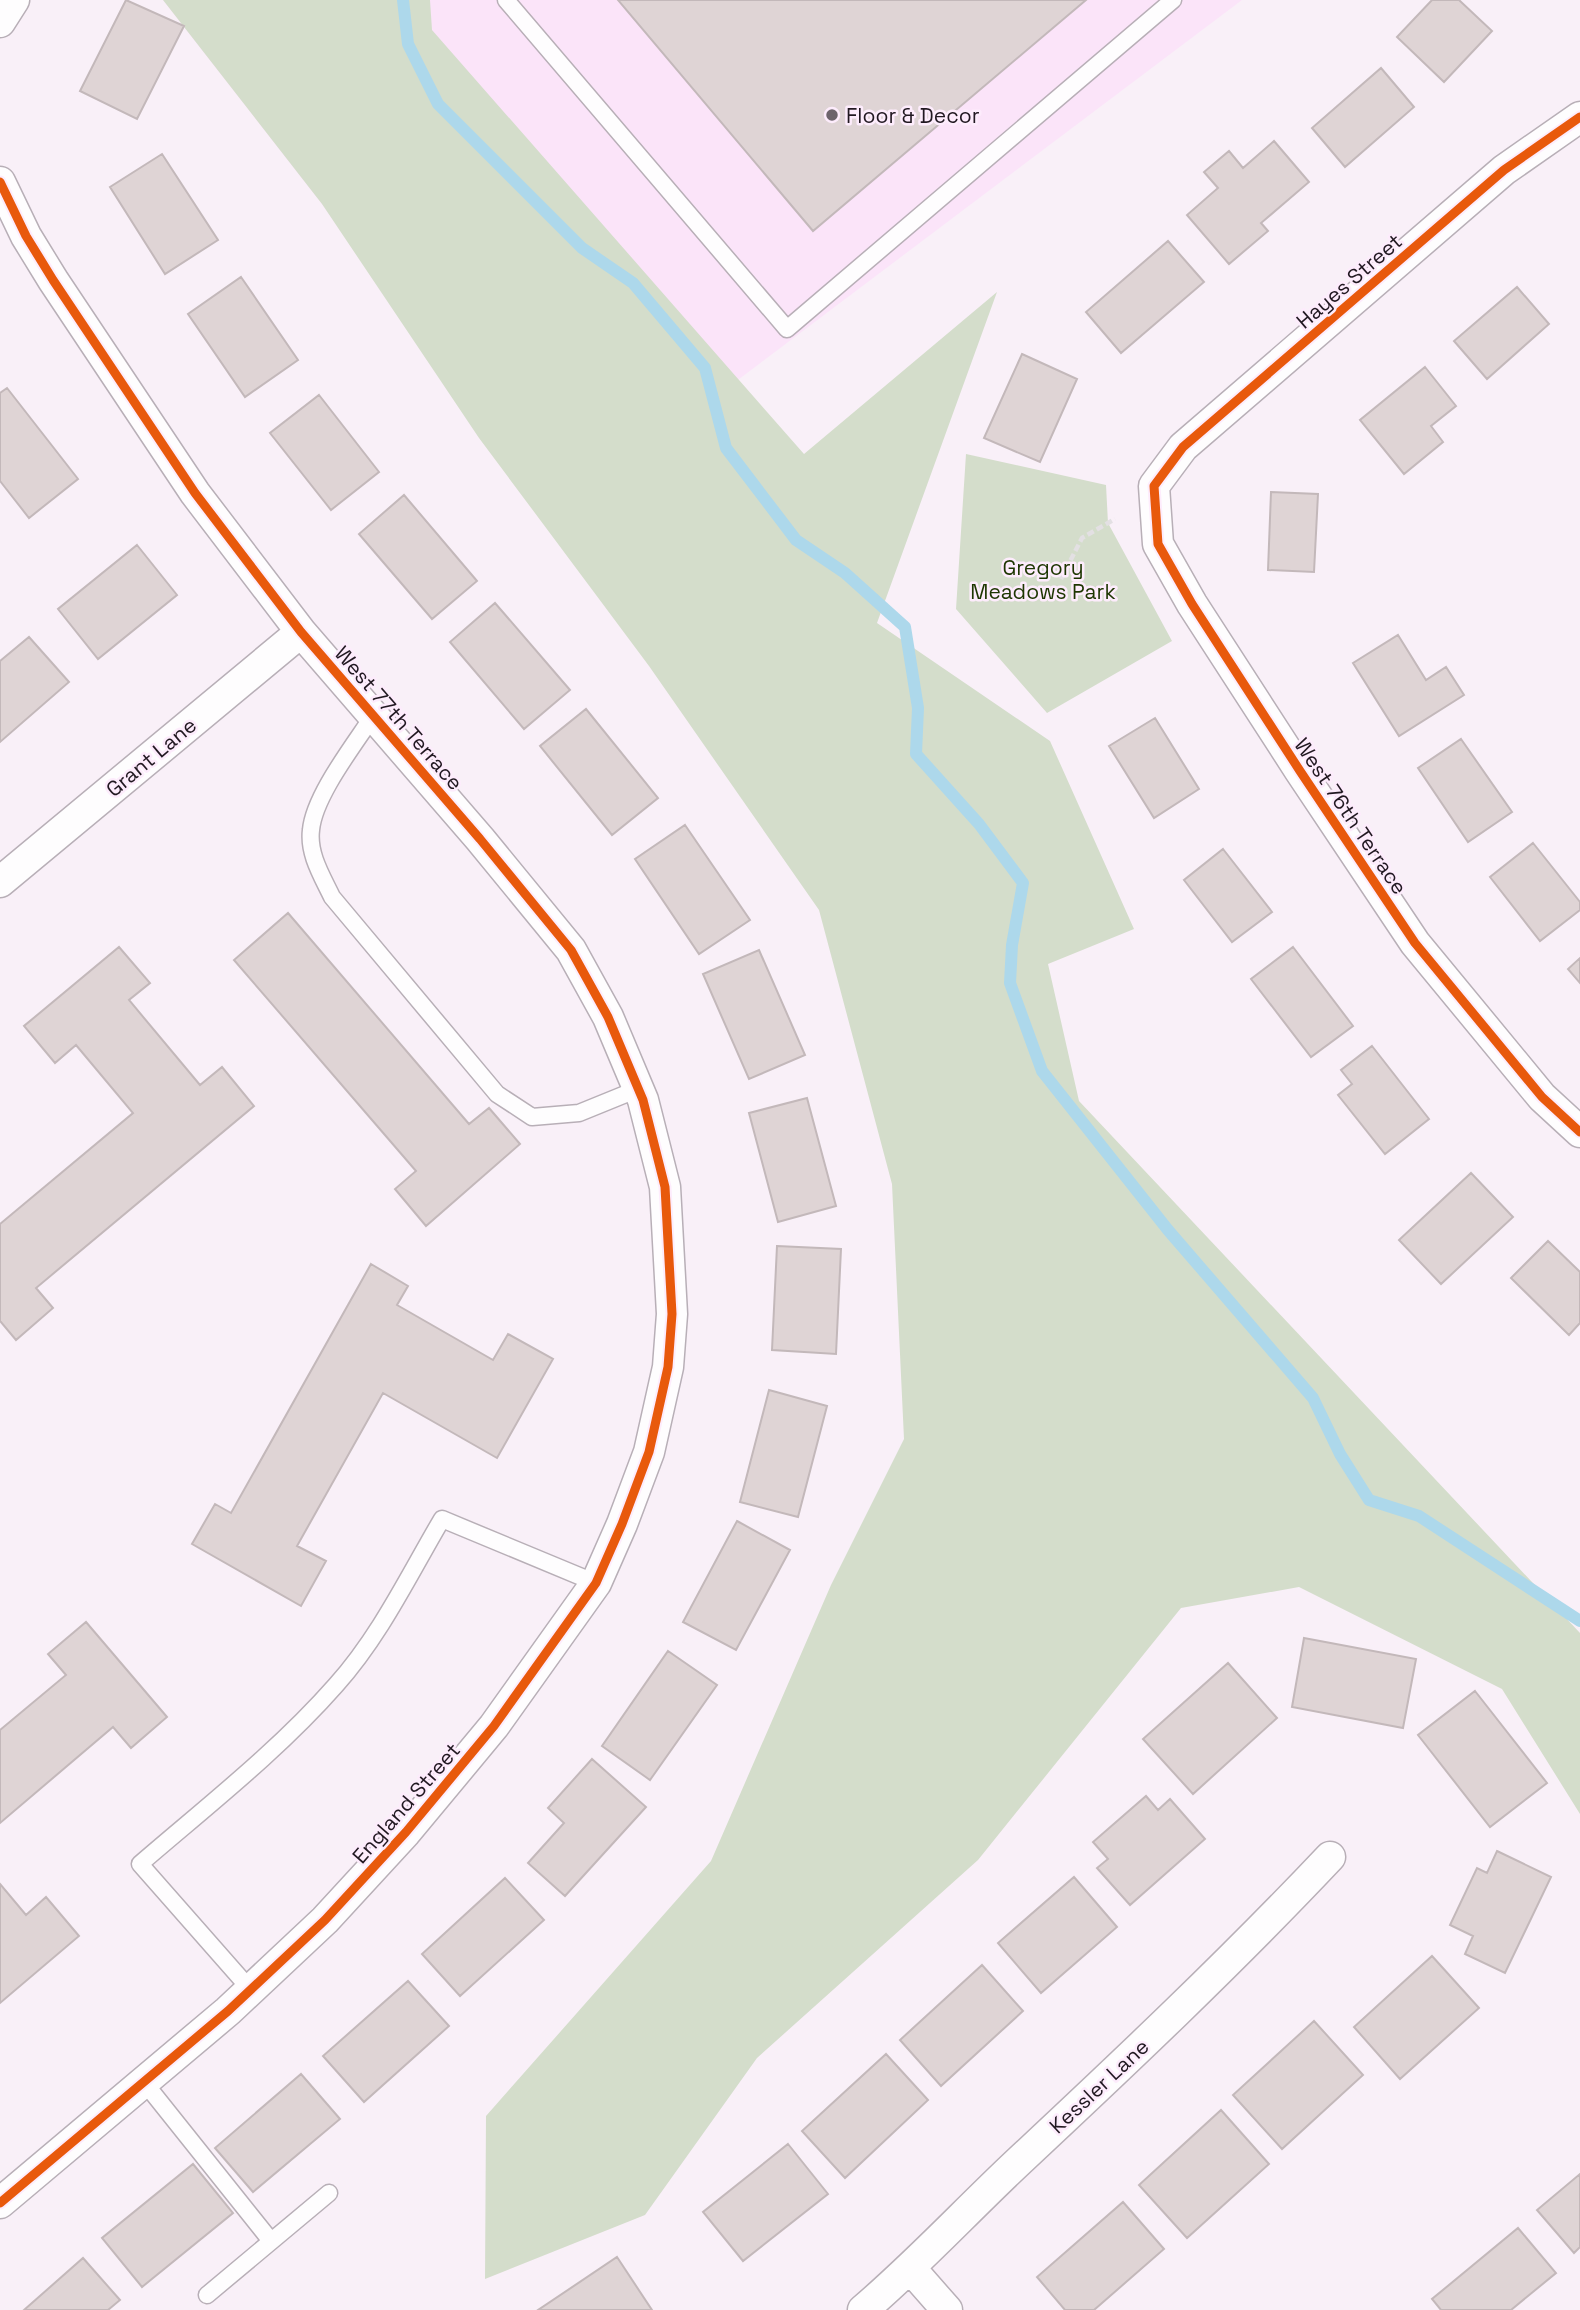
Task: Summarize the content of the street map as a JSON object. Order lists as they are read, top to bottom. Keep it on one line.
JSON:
{"streets":{"street":["Hayes Street","West 77th Terrace","Grant Lane","West 76th Terrace","England Street","Kessler Lane"]},"crossings":[["Hayes Street","West 76th Terrace"],["West 77th Terrace","Grant Lane"],["West 77th Terrace","England Street"]],"parks":["Gregory Meadows Park"],"places":["Floor & Decor"]}
